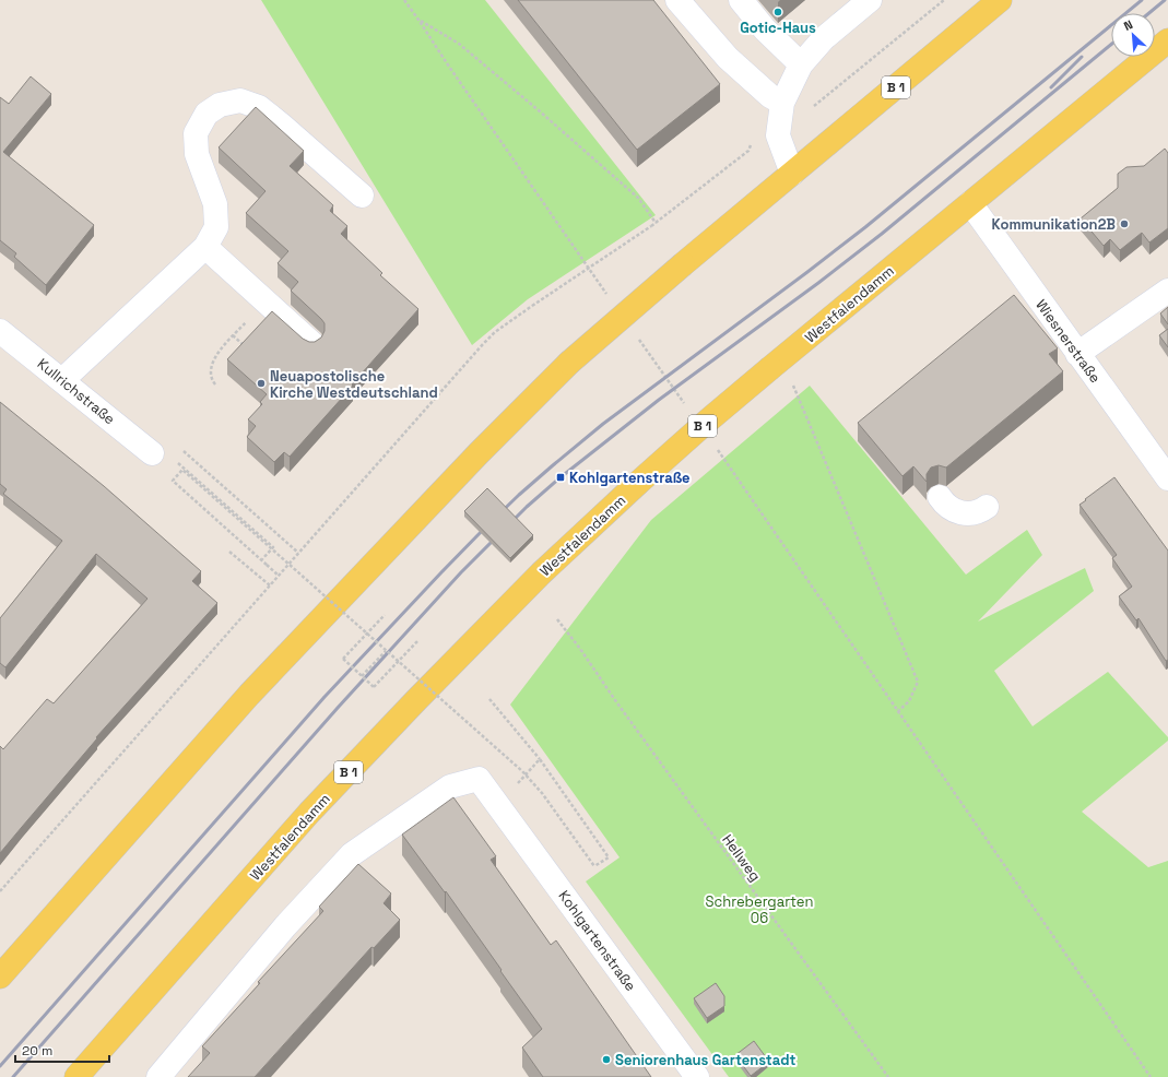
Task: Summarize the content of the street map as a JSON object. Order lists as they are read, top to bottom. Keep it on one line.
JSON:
{"streets":{"main road":["B 1","Westfalendamm"],"street":["Wiesnerstraße","Kullrichstraße","Kohlgartenstraße"],"path":["Hellweg"]},"crossings":[["Westfalendamm","Wiesnerstraße"]],"parks":["Schrebergarten 06"],"places":{"other":["Gotic-Haus","Kommunikation2B","Neuapostolische Kirche Westdeutschland","Seniorenhaus Gartenstadt"],"transit":["Kohlgartenstraße"]},"scale_bar":"20 m","north":"top left"}
